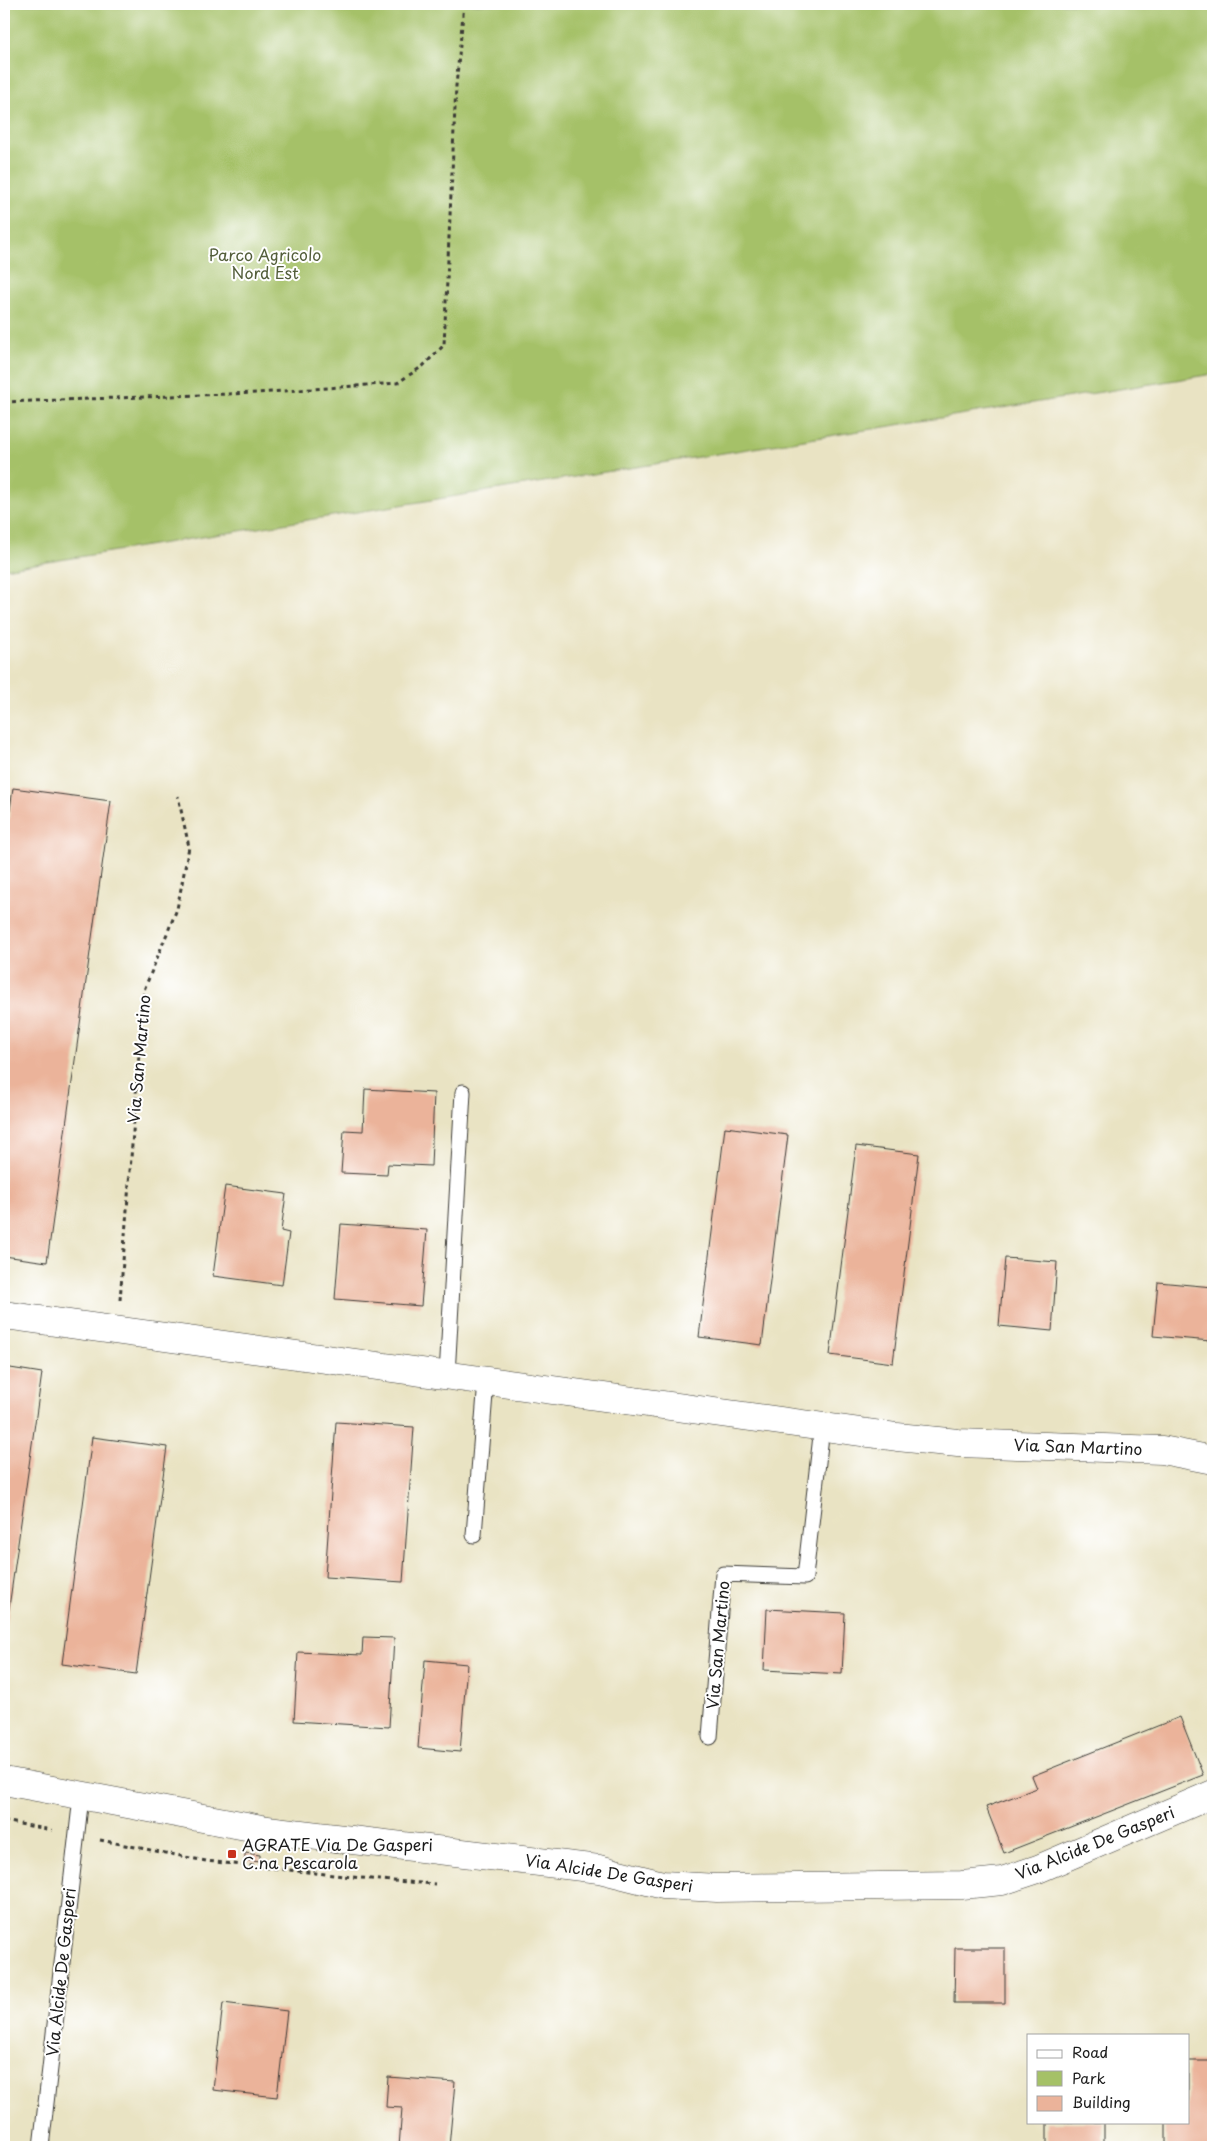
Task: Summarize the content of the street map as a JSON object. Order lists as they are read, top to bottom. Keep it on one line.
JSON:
{"streets":{"street":["Via San Martino","Via Alcide De Gasperi"]},"parks":["Parco Agricolo Nord Est"],"places":{"transit":["AGRATE Via De Gasperi C.na Pescarola"]},"legend":["Road","Park","Building"]}
